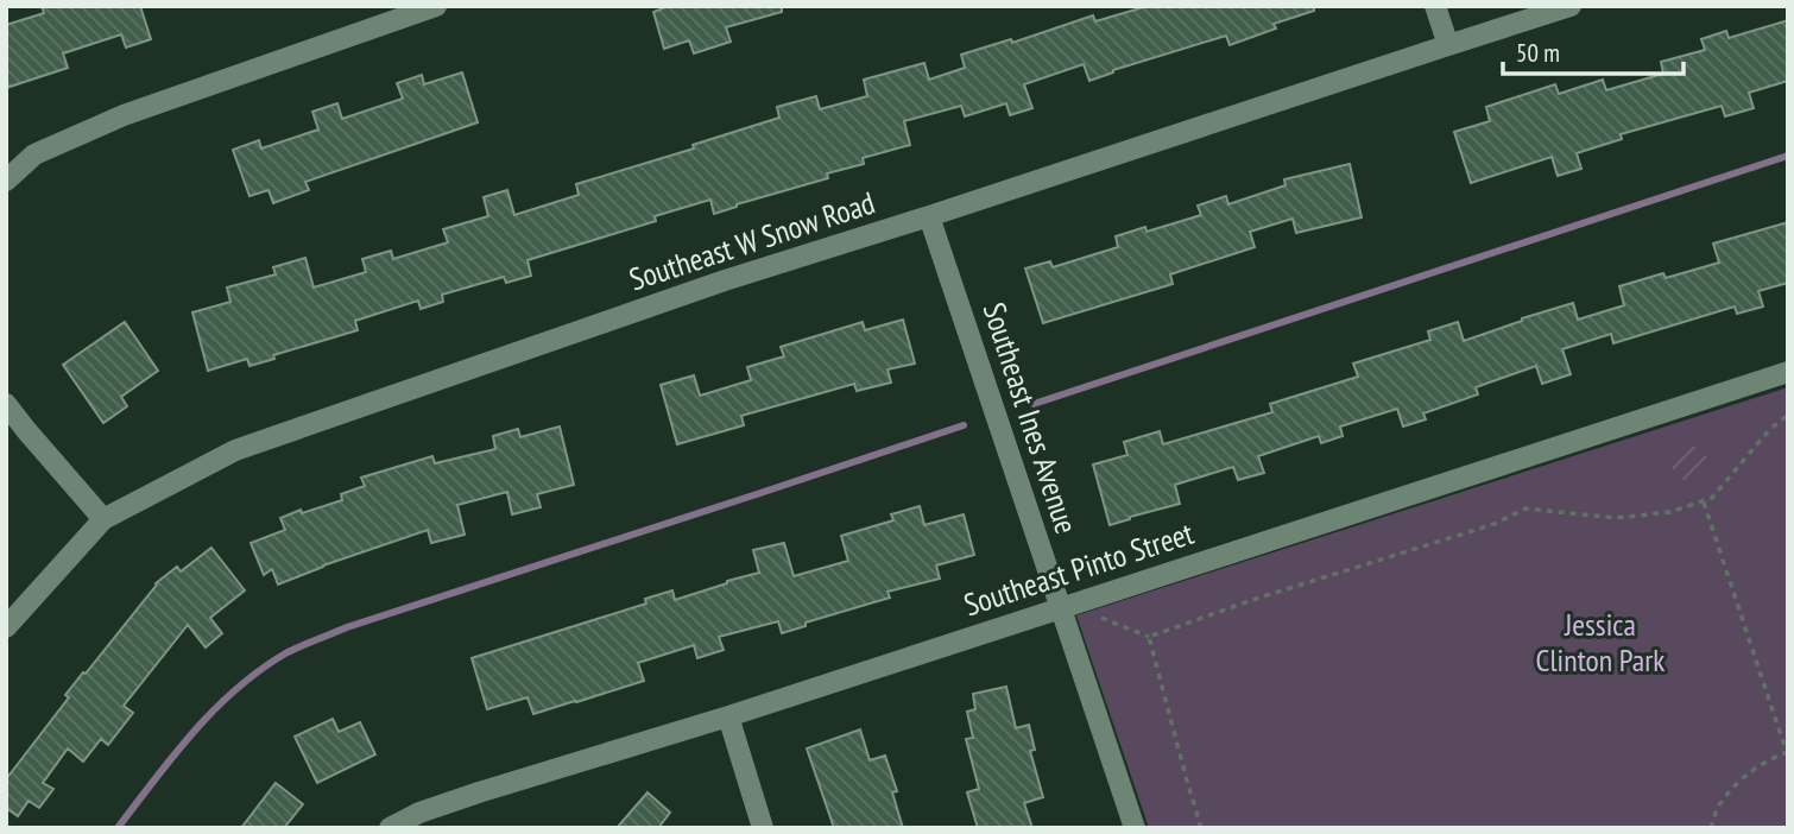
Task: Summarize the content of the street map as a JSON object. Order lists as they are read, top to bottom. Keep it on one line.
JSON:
{"streets":{"street":["Southeast W Snow Road","Southeast Ines Avenue","Southeast Pinto Street"]},"crossings":[["Southeast W Snow Road","Southeast Ines Avenue"],["Southeast Ines Avenue","Southeast Pinto Street"]],"parks":["Jessica Clinton Park"],"scale_bar":"50 m"}
